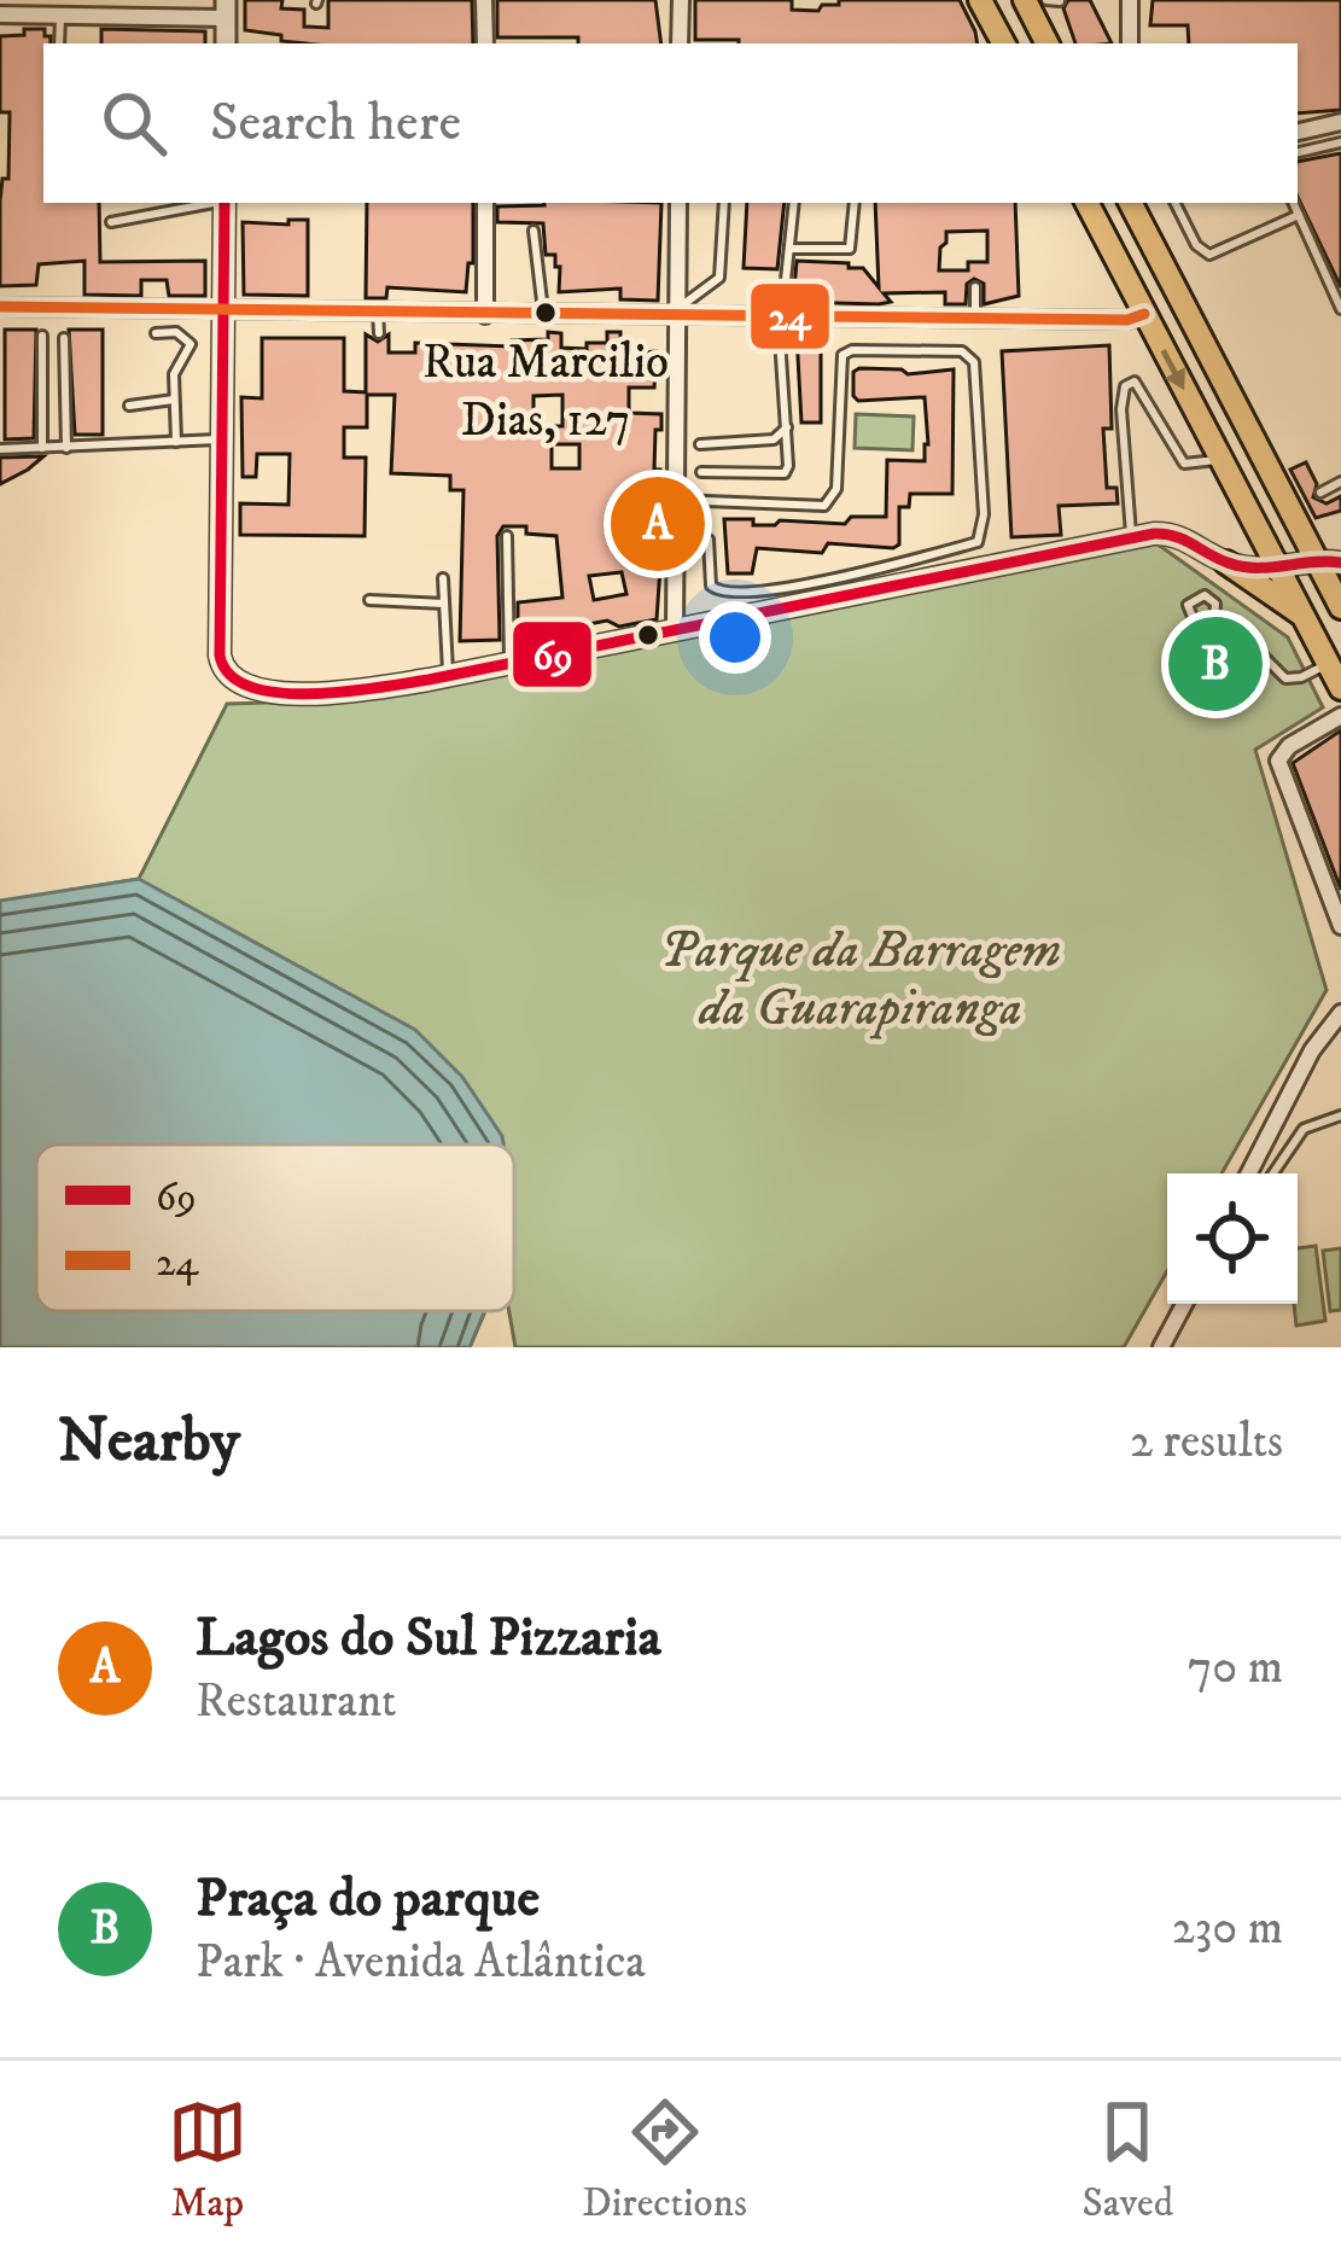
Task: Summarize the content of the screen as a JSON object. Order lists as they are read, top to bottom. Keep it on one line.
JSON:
{"parks":["Parque da Barragem da Guarapiranga"],"places":["Rua Marcilio Dias, 127"],"lines":["transit line 69","transit line 24"],"legend":["69","24"],"page":{"search":"Search here","pins":["A","B"],"heading":["Nearby","2 results"],"list":[{"mark":"A","name":"Lagos do Sul Pizzaria","note":"Restaurant","value":"70 m"},{"mark":"B","name":"Praça do parque","note":"Park · Avenida Atlântica","value":"230 m"}],"nav":["Map","Directions","Saved"]}}
